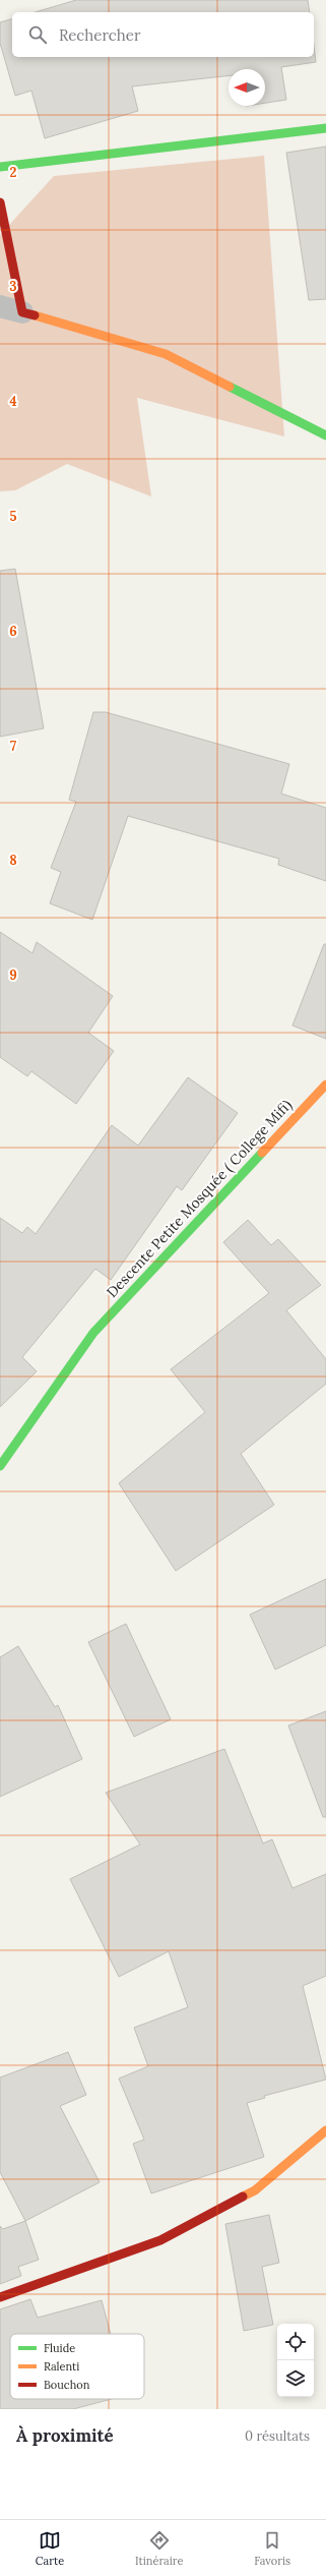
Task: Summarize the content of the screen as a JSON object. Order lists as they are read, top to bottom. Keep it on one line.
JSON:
{"streets":{"street":["Descente Petite Mosquée ( College Mifi)"]},"legend":["Fluide","Ralenti","Bouchon"],"north":"left","page":{"search":"Rechercher","heading":["À proximité","0 résultats"],"nav":["Carte","Itinéraire","Favoris"]},"grid":{"rows":["2","3","4","5","6","7","8","9"]}}
